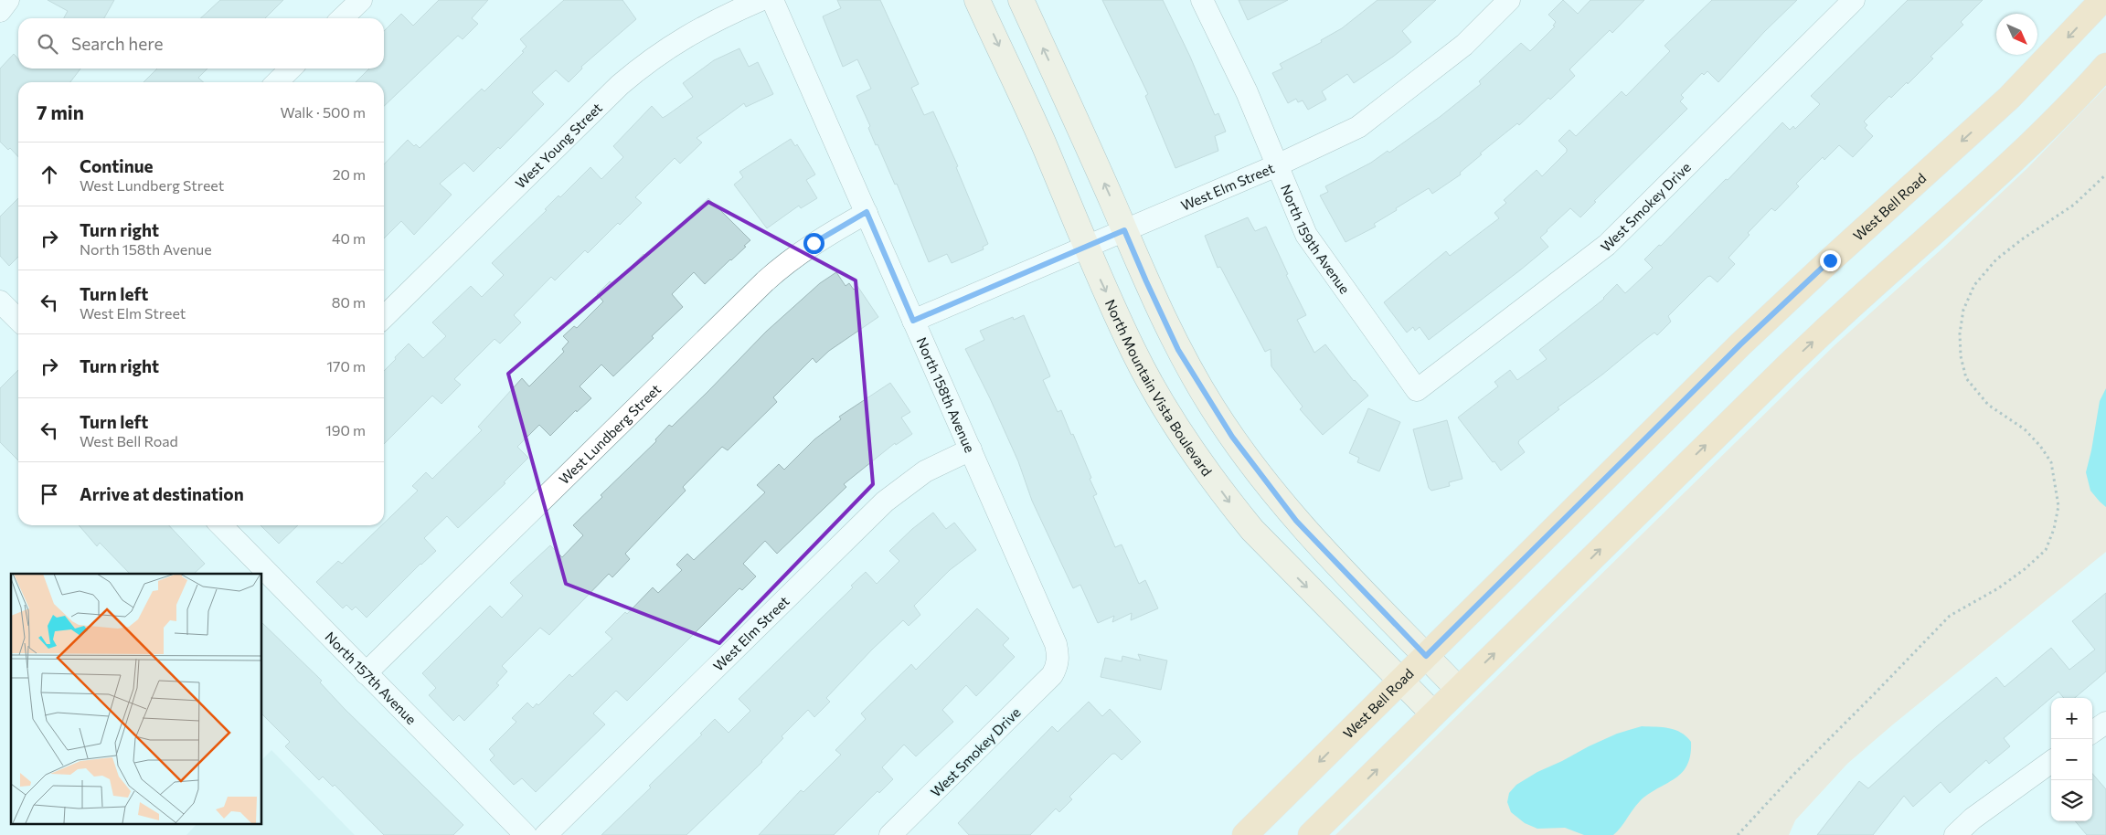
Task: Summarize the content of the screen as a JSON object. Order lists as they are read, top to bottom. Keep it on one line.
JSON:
{"streets":{"main road":["West Bell Road"],"street":["West Young Street","West Elm Street","West Smokey Drive","North 159th Avenue","North Mountain Vista Boulevard","North 158th Avenue","West Lundberg Street","North 157th Avenue"]},"crossings":[["West Elm Street","North 159th Avenue"],["West Elm Street","North Mountain Vista Boulevard"],["West Elm Street","North 158th Avenue"],["West Smokey Drive","North 159th Avenue"],["West Smokey Drive","North 158th Avenue"],["West Bell Road","North Mountain Vista Boulevard"],["North 158th Avenue","West Lundberg Street"],["West Lundberg Street","North 157th Avenue"]],"north":"bottom right","page":{"search":"Search here","heading":["7 min","Walk · 500 m"],"list":[["Continue","West Lundberg Street","20 m"],["Turn right","North 158th Avenue","40 m"],["Turn left","West Elm Street","80 m"],["Turn right","170 m"],["Turn left","West Bell Road","190 m"],"Arrive at destination"],"map_buttons":["+","−"]}}
